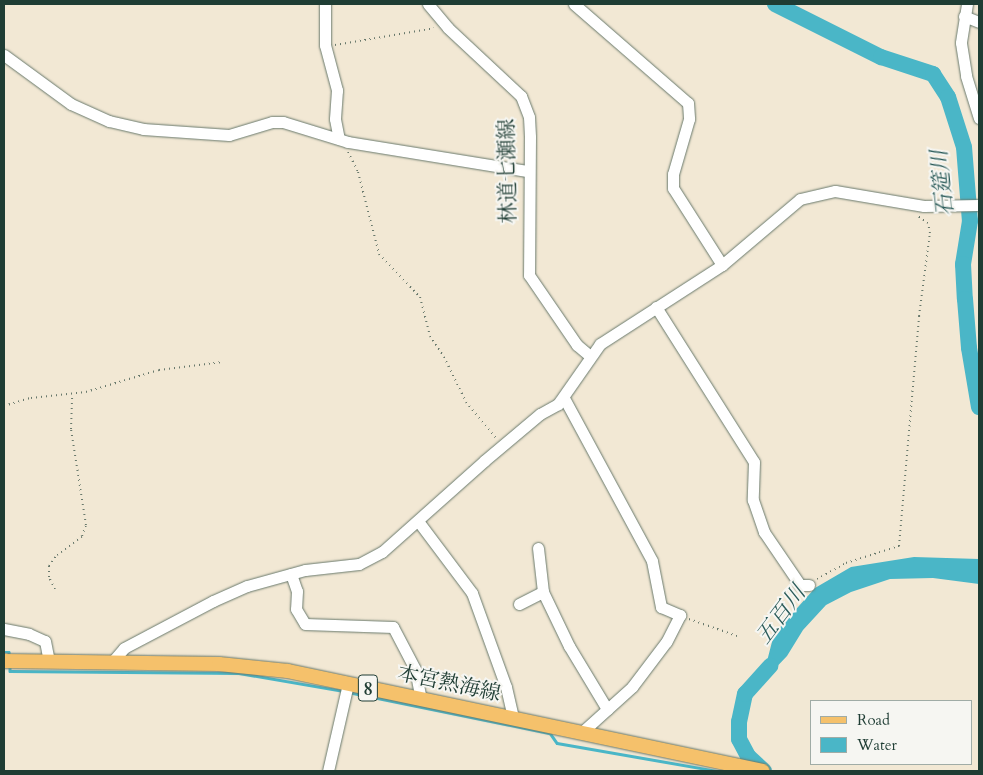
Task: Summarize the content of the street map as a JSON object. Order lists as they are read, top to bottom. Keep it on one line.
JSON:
{"streets":{"main road":["本宮熱海線","8"],"street":["林道七瀬線"]},"water":["石筵川","五百川"],"legend":["Road","Water"]}
